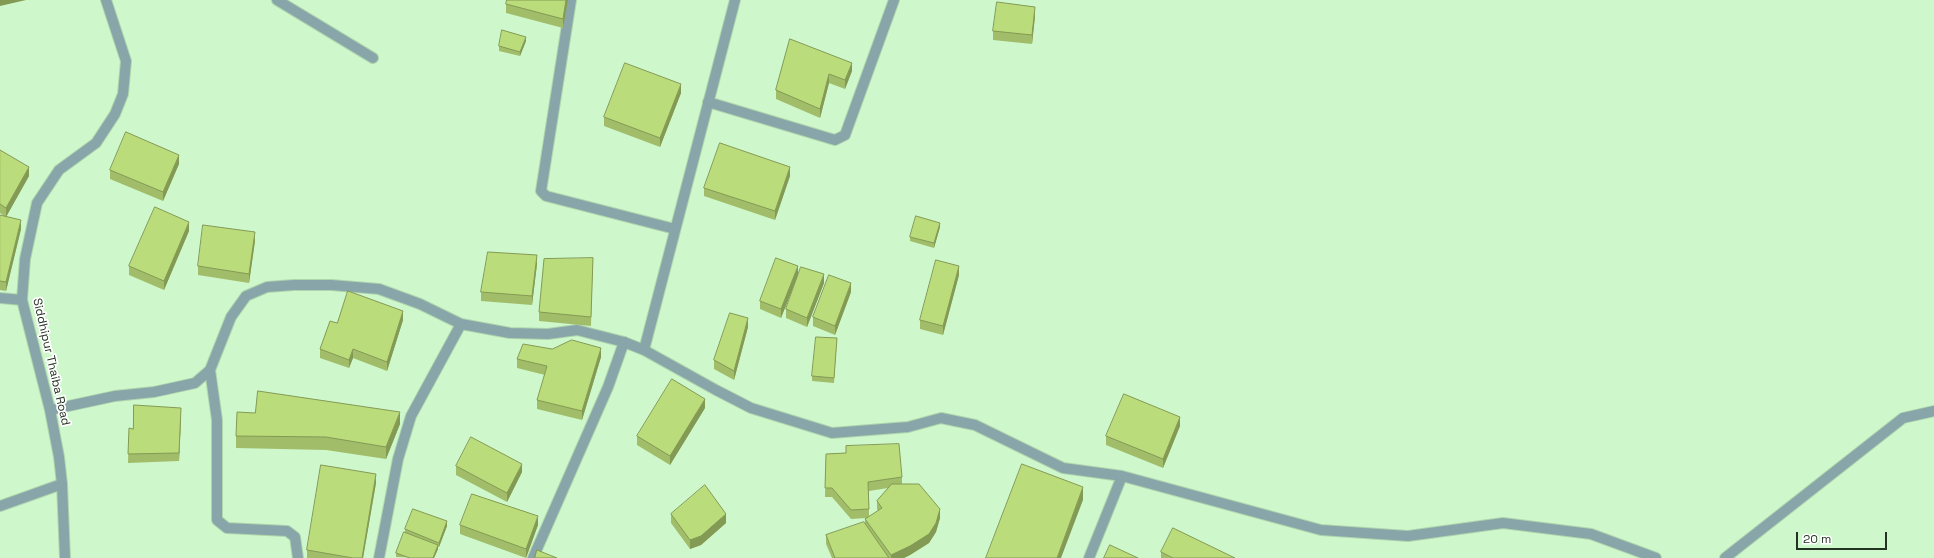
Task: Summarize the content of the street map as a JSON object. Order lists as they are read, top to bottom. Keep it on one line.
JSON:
{"streets":{"street":["Siddhipur Thaiba Road"]},"scale_bar":"20 m"}
